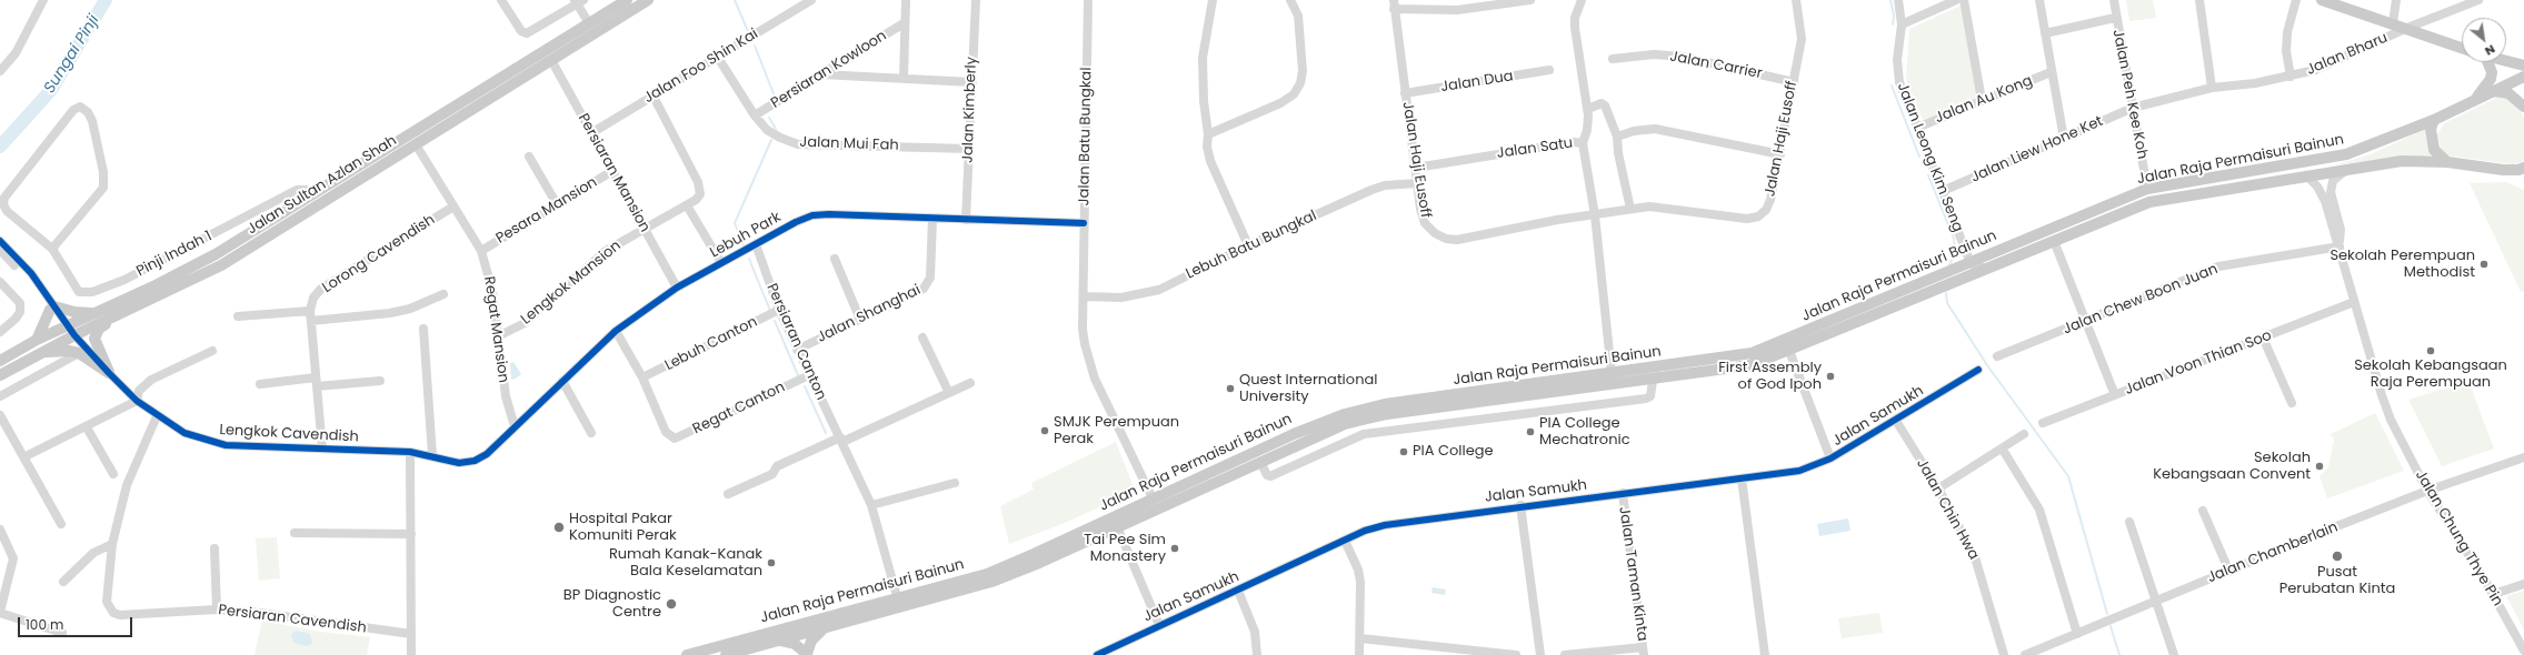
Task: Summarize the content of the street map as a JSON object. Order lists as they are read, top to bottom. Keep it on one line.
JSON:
{"streets":{"main road":["Jalan Raja Permaisuri Bainun","Jalan Sultan Azlan Shah"],"street":["Jalan Bharu","Jalan Carrier","Jalan Foo Shin Kai","Persiaran Kowloon","Jalan Dua","Jalan Peh Kee Koh","Jalan Au Kong","Jalan Kimberly","Jalan Batu Bungkal","Jalan Haji Eusoff","Jalan Mui Fah","Jalan Satu","Jalan Liew Hone Ket","Jalan Leong Kim Seng","Persiaran Mansion","Pesara Mansion","Lebuh Park","Lebuh Batu Bungkal","Pinji Indah 1","Lorong Cavendish","Lengkok Mansion","Jalan Chew Boon Juan","Jalan Shanghai","Regat Mansion","Persiaran Canton","Lebuh Canton","Jalan Voon Thian Soo","Regat Canton","Jalan Samukh","Lengkok Cavendish","Jalan Chin Hwa","Jalan Chung Thye Pin","Jalan Chamberlain","Jalan Taman Kinta","Persiaran Cavendish"]},"crossings":[["Jalan Bharu","Jalan Peh Kee Koh"],["Jalan Bharu","Jalan Liew Hone Ket"],["Jalan Carrier","Jalan Haji Eusoff"],["Jalan Foo Shin Kai","Jalan Mui Fah"],["Jalan Foo Shin Kai","Persiaran Mansion"],["Jalan Foo Shin Kai","Lengkok Mansion"],["Persiaran Kowloon","Jalan Mui Fah"],["Jalan Dua","Jalan Haji Eusoff"],["Jalan Peh Kee Koh","Jalan Liew Hone Ket"],["Jalan Peh Kee Koh","Jalan Raja Permaisuri Bainun"],["Jalan Au Kong","Jalan Leong Kim Seng"],["Jalan Kimberly","Jalan Mui Fah"],["Jalan Kimberly","Lebuh Park"],["Jalan Batu Bungkal","Jalan Raja Permaisuri Bainun"],["Jalan Batu Bungkal","Lebuh Park"],["Jalan Batu Bungkal","Lebuh Batu Bungkal"],["Jalan Haji Eusoff","Jalan Satu"],["Jalan Haji Eusoff","Lebuh Batu Bungkal"],["Jalan Liew Hone Ket","Jalan Leong Kim Seng"],["Jalan Leong Kim Seng","Jalan Raja Permaisuri Bainun"],["Jalan Raja Permaisuri Bainun","Persiaran Canton"],["Jalan Raja Permaisuri Bainun","Jalan Samukh"],["Jalan Raja Permaisuri Bainun","Jalan Chung Thye Pin"],["Persiaran Mansion","Jalan Sultan Azlan Shah"],["Persiaran Mansion","Pesara Mansion"],["Persiaran Mansion","Lebuh Park"],["Persiaran Mansion","Lengkok Mansion"],["Jalan Sultan Azlan Shah","Pinji Indah 1"],["Jalan Sultan Azlan Shah","Regat Mansion"],["Jalan Sultan Azlan Shah","Lengkok Cavendish"],["Pesara Mansion","Regat Mansion"],["Lebuh Park","Jalan Shanghai"],["Lebuh Park","Regat Mansion"],["Lebuh Park","Persiaran Canton"],["Lebuh Park","Lengkok Cavendish"],["Lorong Cavendish","Regat Mansion"],["Lengkok Mansion","Regat Mansion"],["Jalan Chew Boon Juan","Jalan Chung Thye Pin"],["Jalan Shanghai","Persiaran Canton"],["Persiaran Canton","Lebuh Canton"],["Persiaran Canton","Regat Canton"],["Lebuh Canton","Regat Canton"],["Jalan Voon Thian Soo","Jalan Chung Thye Pin"],["Jalan Samukh","Jalan Chin Hwa"],["Jalan Samukh","Jalan Taman Kinta"],["Lengkok Cavendish","Persiaran Cavendish"],["Jalan Chung Thye Pin","Jalan Chamberlain"]],"water":["Sungai Pinji"],"places":["Sekolah Perempuan Methodist","Sekolah Kebangsaan Raja Perempuan","First Assembly of God Ipoh","Quest International University","SMJK Perempuan Perak","PIA College Mechatronic","PIA College","Sekolah Kebangsaan Convent","Hospital Pakar Komuniti Perak","Tai Pee Sim Monastery","Pusat Perubatan Kinta","Rumah Kanak-Kanak Bala Keselamatan","BP Diagnostic Centre"],"scale_bar":"100 m","north":"bottom right"}
